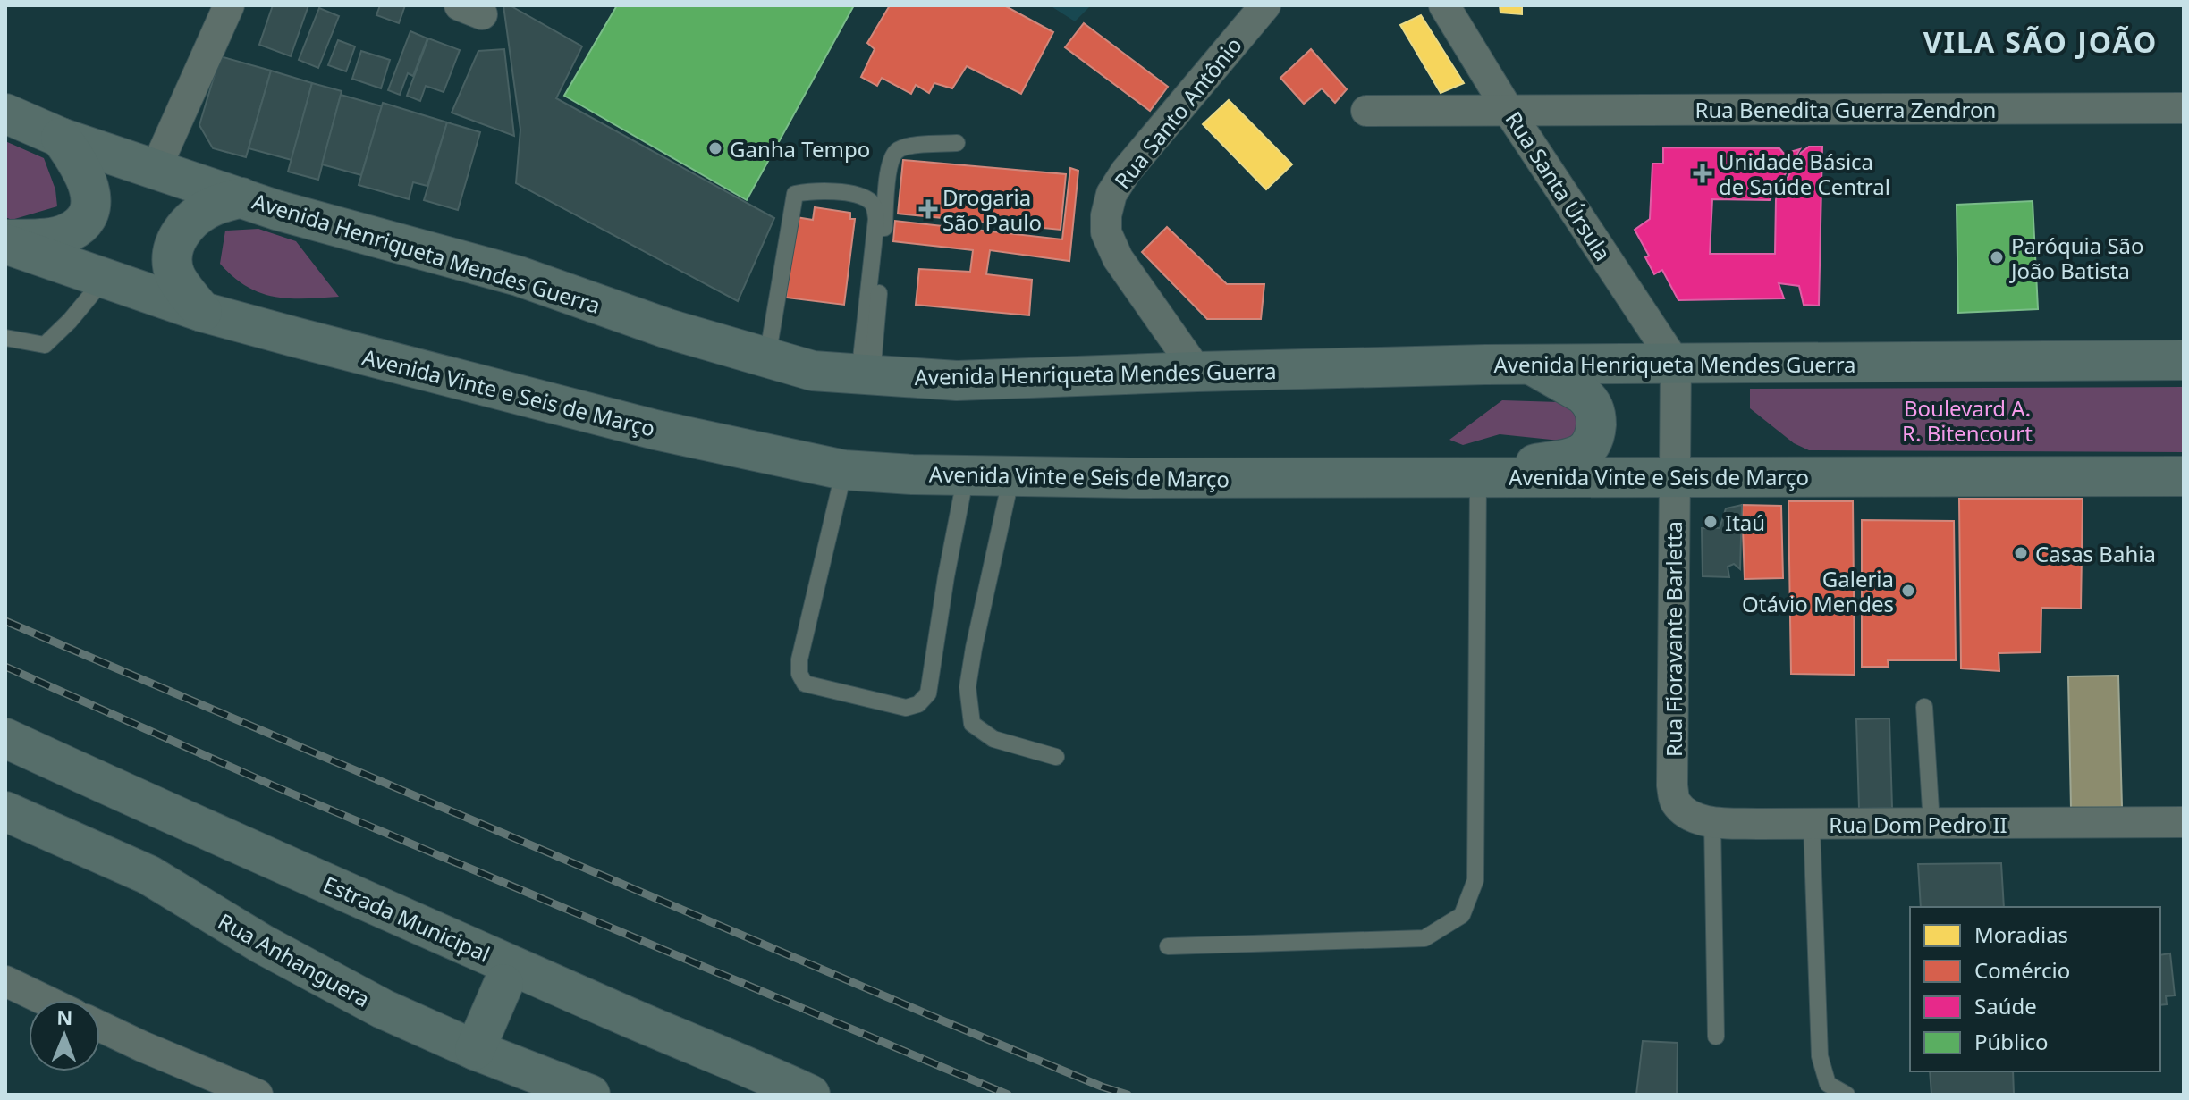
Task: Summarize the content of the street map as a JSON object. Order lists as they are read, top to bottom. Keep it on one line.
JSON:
{"streets":{"main road":["Avenida Henriqueta Mendes Guerra","Avenida Vinte e Seis de Março","Estrada Municipal","Rua Anhanguera"],"street":["Rua Benedita Guerra Zendron","Rua Santo Antônio","Rua Santa Úrsula","Rua Fioravante Barletta","Rua Dom Pedro II"]},"crossings":[["Rua Benedita Guerra Zendron","Rua Santa Úrsula"],["Rua Santo Antônio","Avenida Henriqueta Mendes Guerra"],["Rua Santa Úrsula","Avenida Henriqueta Mendes Guerra"],["Rua Santa Úrsula","Rua Fioravante Barletta"],["Avenida Henriqueta Mendes Guerra","Rua Fioravante Barletta"],["Avenida Vinte e Seis de Março","Rua Fioravante Barletta"],["Rua Fioravante Barletta","Rua Dom Pedro II"]],"districts":["VILA SÃO JOÃO"],"parks":["Boulevard A. R. Bitencourt"],"places":{"other":["Ganha Tempo","Paróquia São João Batista","Itaú","Casas Bahia","Galeria Otávio Mendes"],"health":["Unidade Básica de Saúde Central","Drogaria São Paulo"]},"legend":["Moradias","Comércio","Saúde","Público"],"north":"top"}
